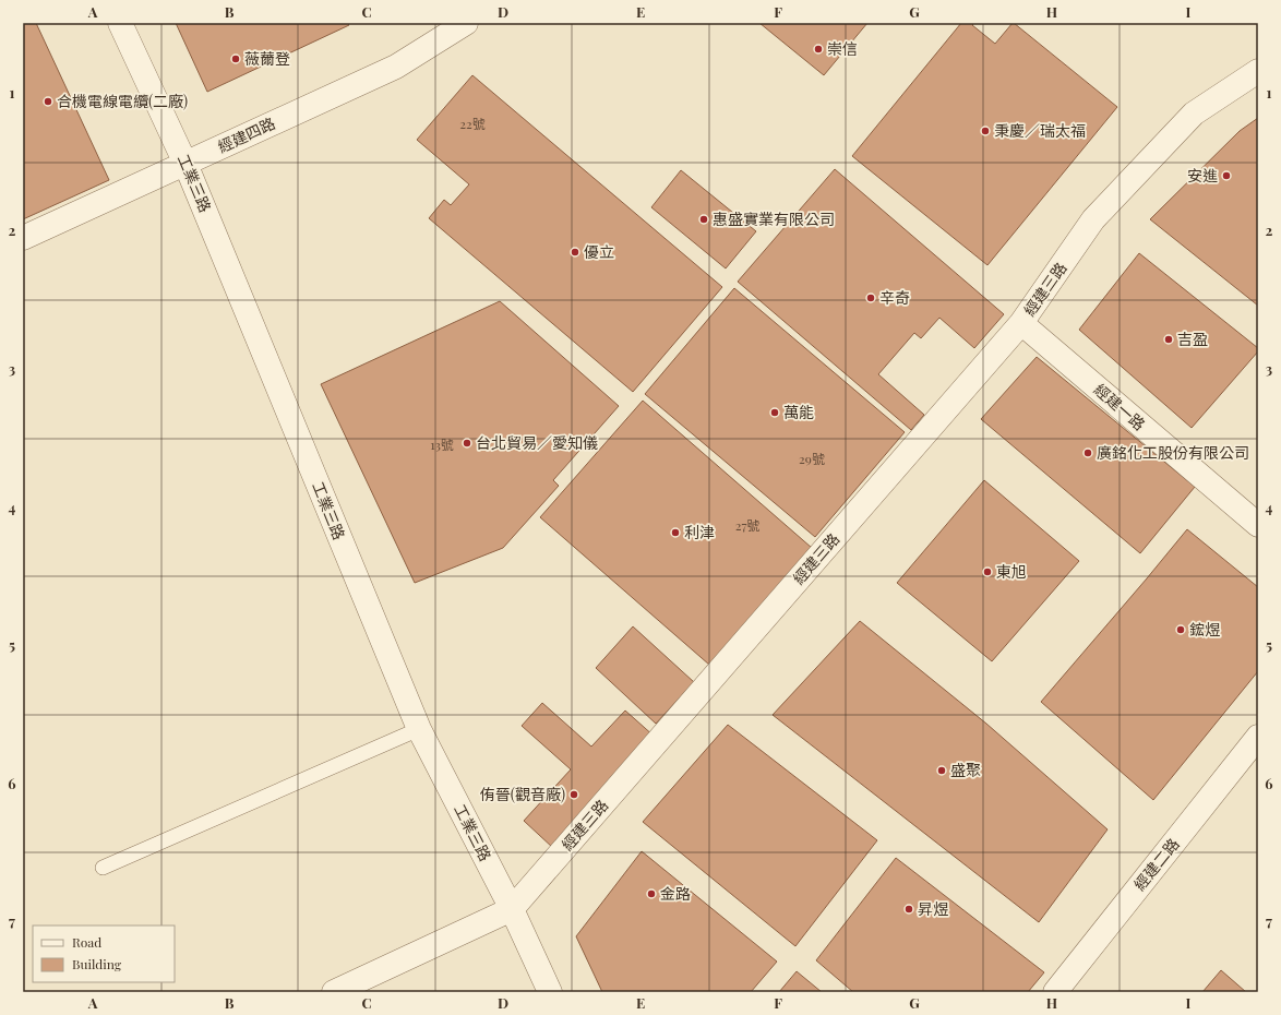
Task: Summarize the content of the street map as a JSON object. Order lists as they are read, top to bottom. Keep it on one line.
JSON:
{"streets":{"street":["經建四路","工業三路","經建三路","經建一路","經建二路"]},"crossings":[["經建四路","工業三路"],["工業三路","經建三路"],["經建三路","經建一路"]],"places":["崇信","薇薾登","合機電線電纜(二廠)","秉慶／瑞太福","安進","惠盛實業有限公司","優立","辛奇","吉盈","萬能","台北貿易／愛知儀","廣銘化工股份有限公司","利津","東旭","鋐煜","盛聚","侑晉(觀音廠)","金路","昇煜"],"house_numbers":["22號","13號","29號","27號"],"legend":["Road","Building"],"grid":{"columns":["A","B","C","D","E","F","G","H","I"],"rows":["1","2","3","4","5","6","7"]}}
